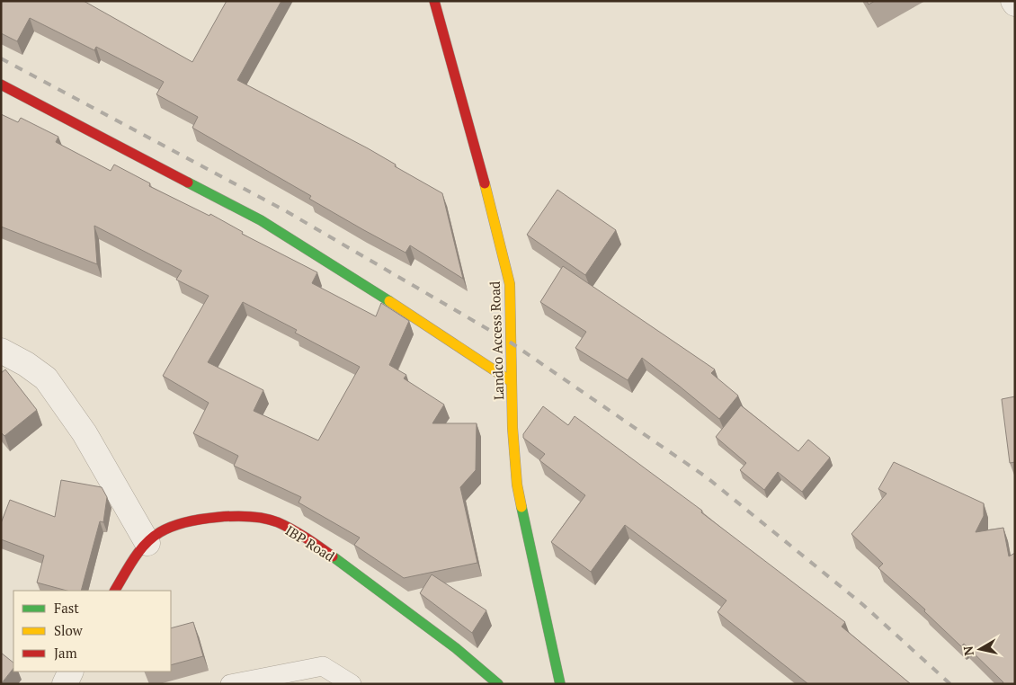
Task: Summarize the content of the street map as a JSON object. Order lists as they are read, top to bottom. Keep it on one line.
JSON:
{"streets":{"street":["Landco Access Road","IBP Road"]},"legend":["Fast","Slow","Jam"],"north":"left"}
